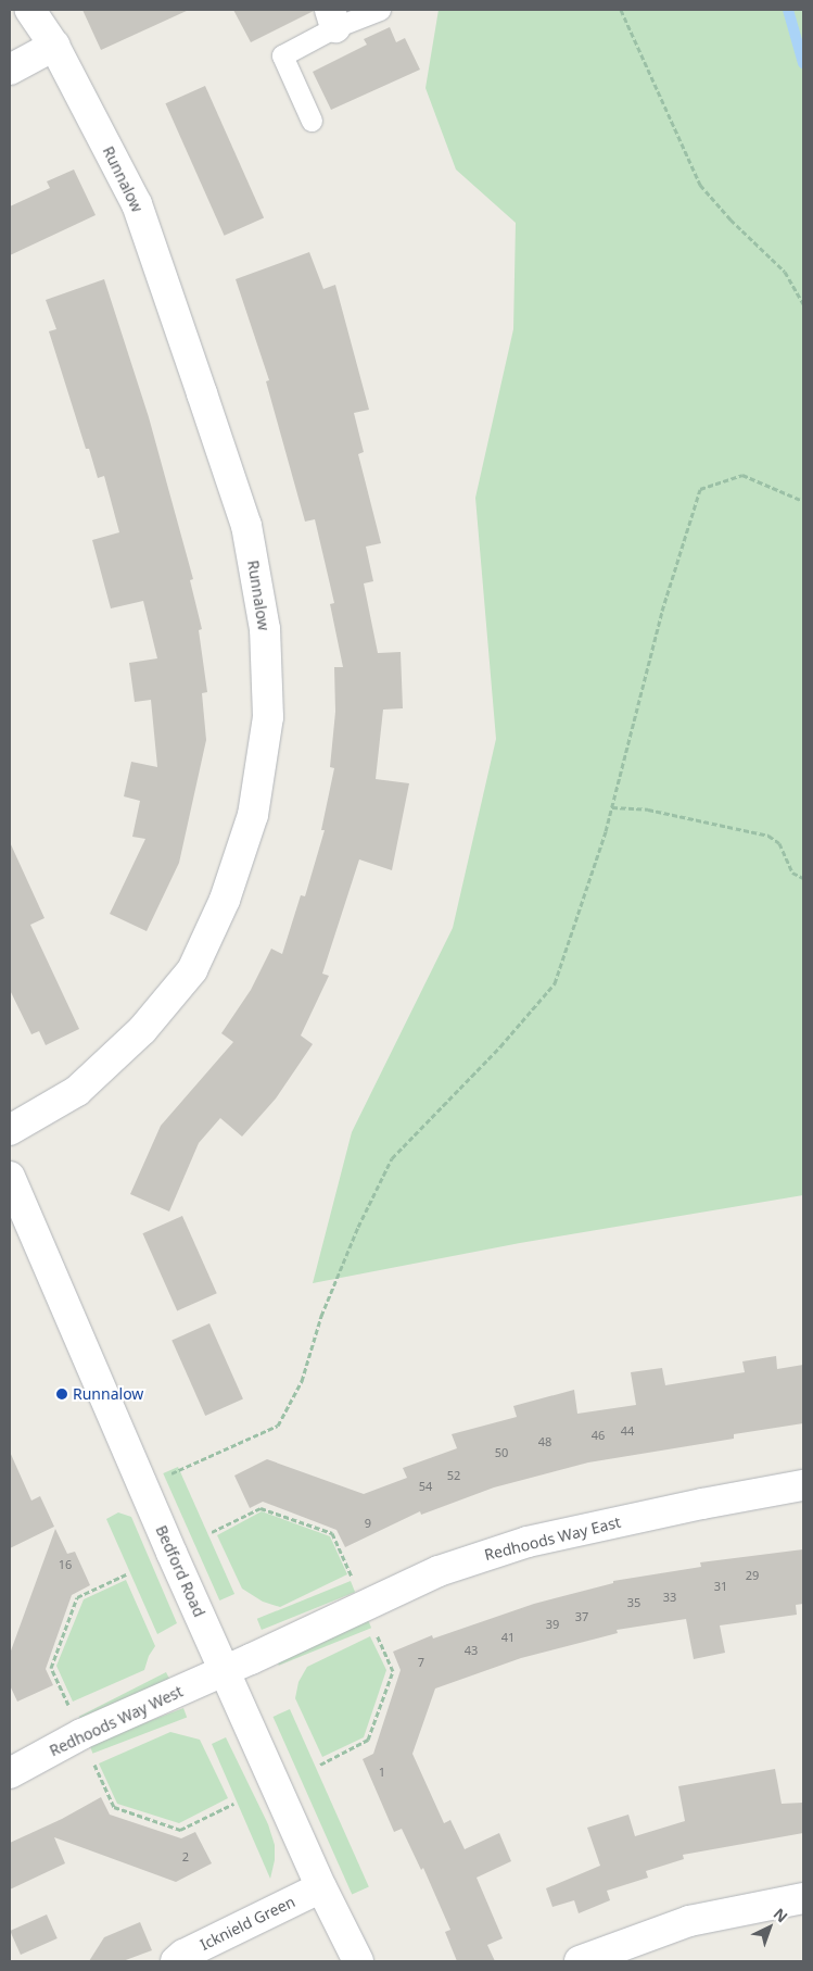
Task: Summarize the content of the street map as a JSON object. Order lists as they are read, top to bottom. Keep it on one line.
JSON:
{"streets":{"street":["Runnalow","Redhoods Way East","Bedford Road","Redhoods Way West","Icknield Green"]},"crossings":[["Redhoods Way East","Bedford Road"],["Redhoods Way East","Redhoods Way West"],["Bedford Road","Redhoods Way West"],["Bedford Road","Icknield Green"]],"places":["Runnalow"],"house_numbers":["44","46","48","50","52","54","9","16","29","31","33","35","37","39","41","43","7","1","2"],"north":"top right"}
